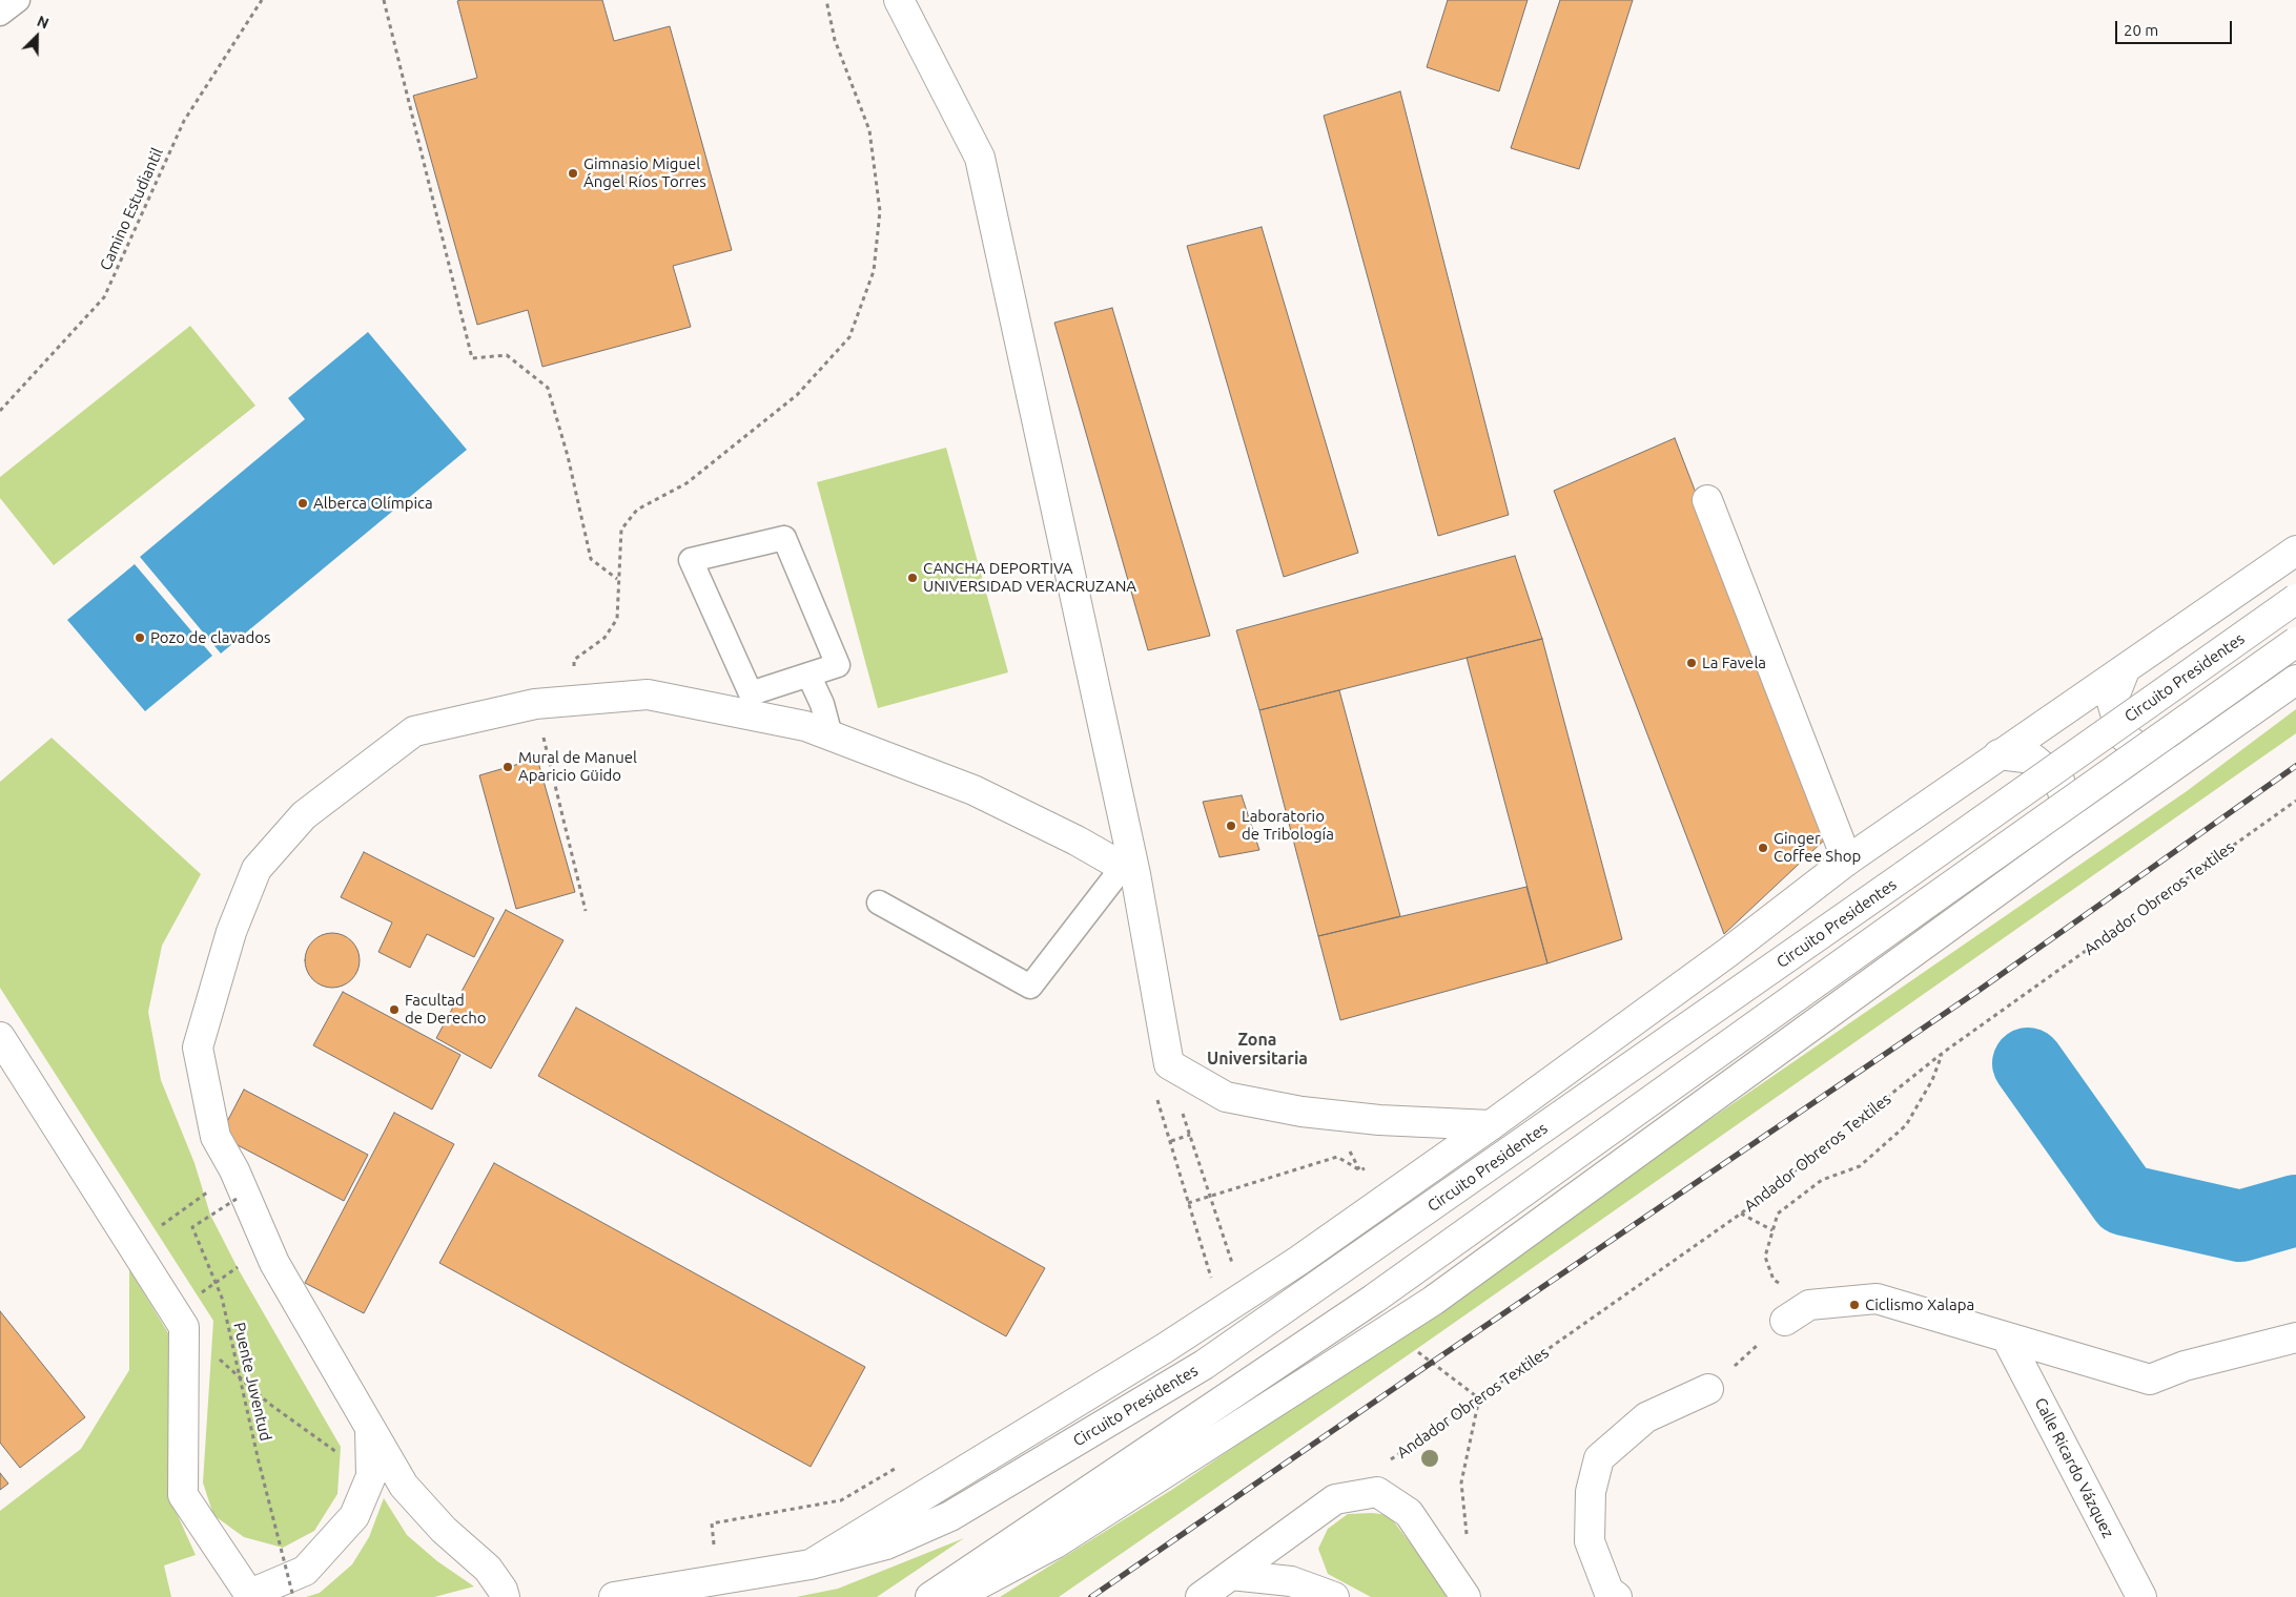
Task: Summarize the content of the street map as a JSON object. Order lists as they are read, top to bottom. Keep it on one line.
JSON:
{"streets":{"main road":["Circuito Presidentes","Calle Ricardo Vázquez"],"path":["Camino Estudiantil","Andador Obreros Textiles","Puente Juventud"]},"districts":["Zona Universitaria"],"places":["Gimnasio Miguel Ángel Ríos Torres","Alberca Olímpica","CANCHA DEPORTIVA UNIVERSIDAD VERACRUZANA","Pozo de clavados","La Favela","Mural de Manuel Aparicio Güido","Laboratorio de Tribología","Ginger Coffee Shop","Facultad de Derecho","Ciclismo Xalapa"],"scale_bar":"20 m","north":"top right"}
